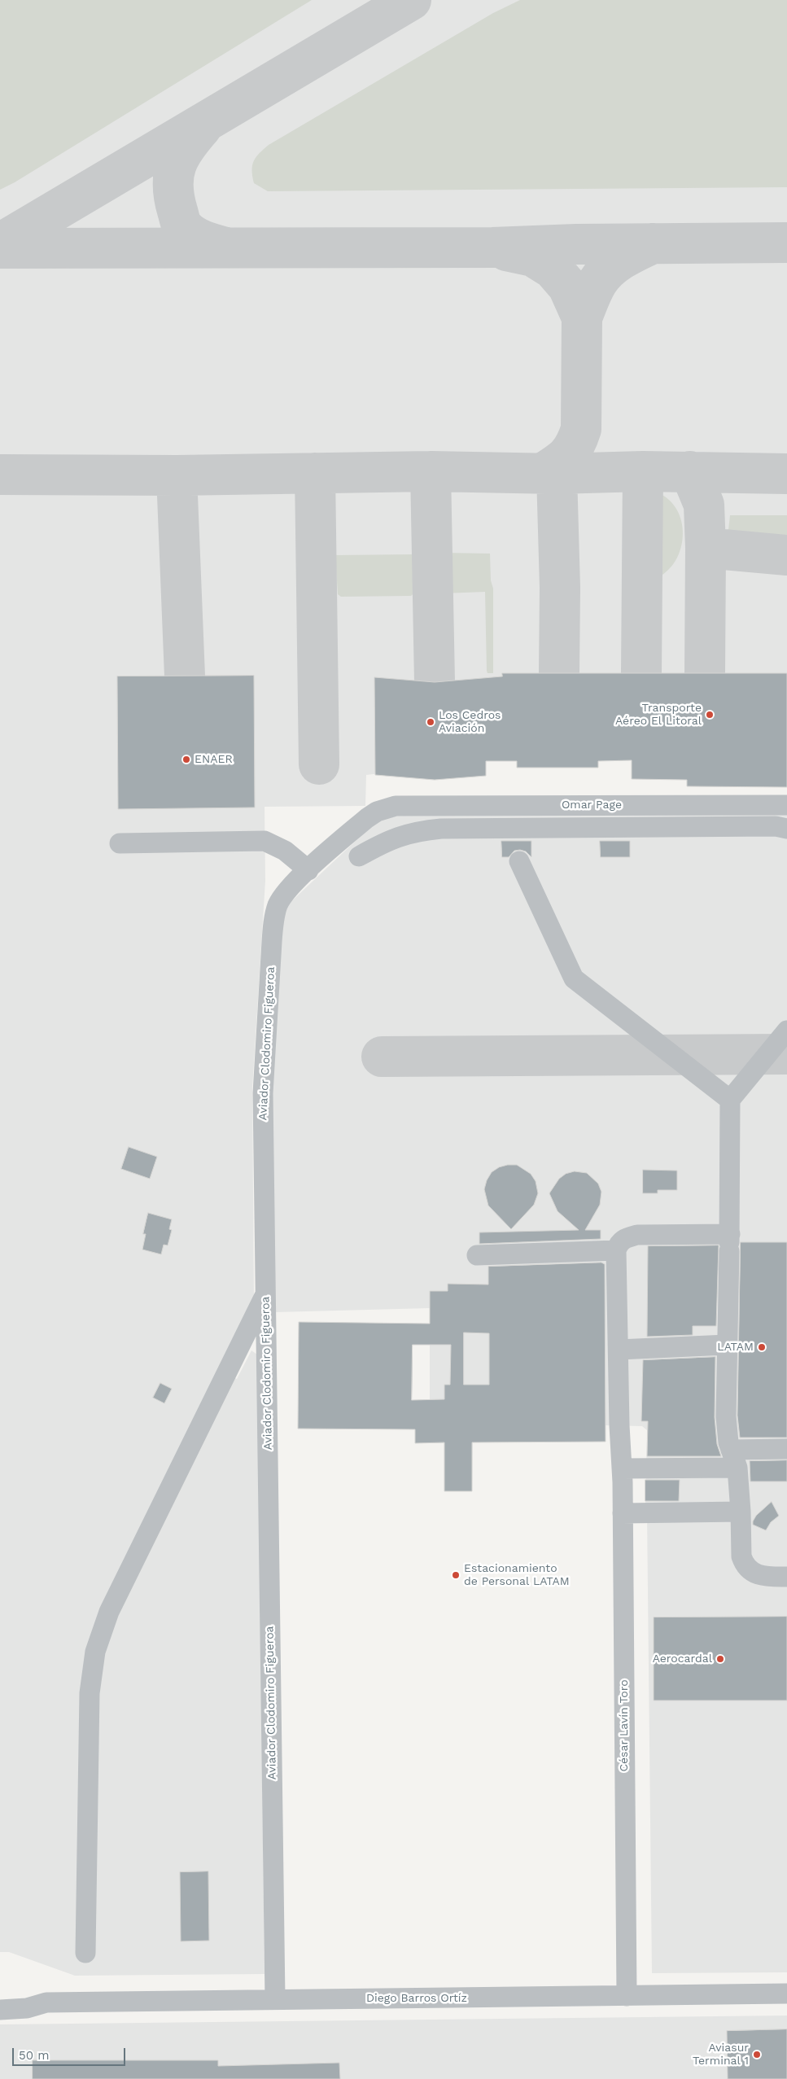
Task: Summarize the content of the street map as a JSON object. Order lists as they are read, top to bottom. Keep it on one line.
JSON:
{"streets":{"street":["Omar Page","Aviador Clodomiro Figueroa","César Lavín Toro","Diego Barros Ortíz"]},"crossings":[["Omar Page","Aviador Clodomiro Figueroa"],["Aviador Clodomiro Figueroa","Diego Barros Ortíz"],["César Lavín Toro","Diego Barros Ortíz"]],"places":["Transporte Aéreo El Litoral","Los Cedros Aviación","ENAER","LATAM","Estacionamiento de Personal LATAM","Aerocardal","Aviasur Terminal 1"],"scale_bar":"50 m"}
